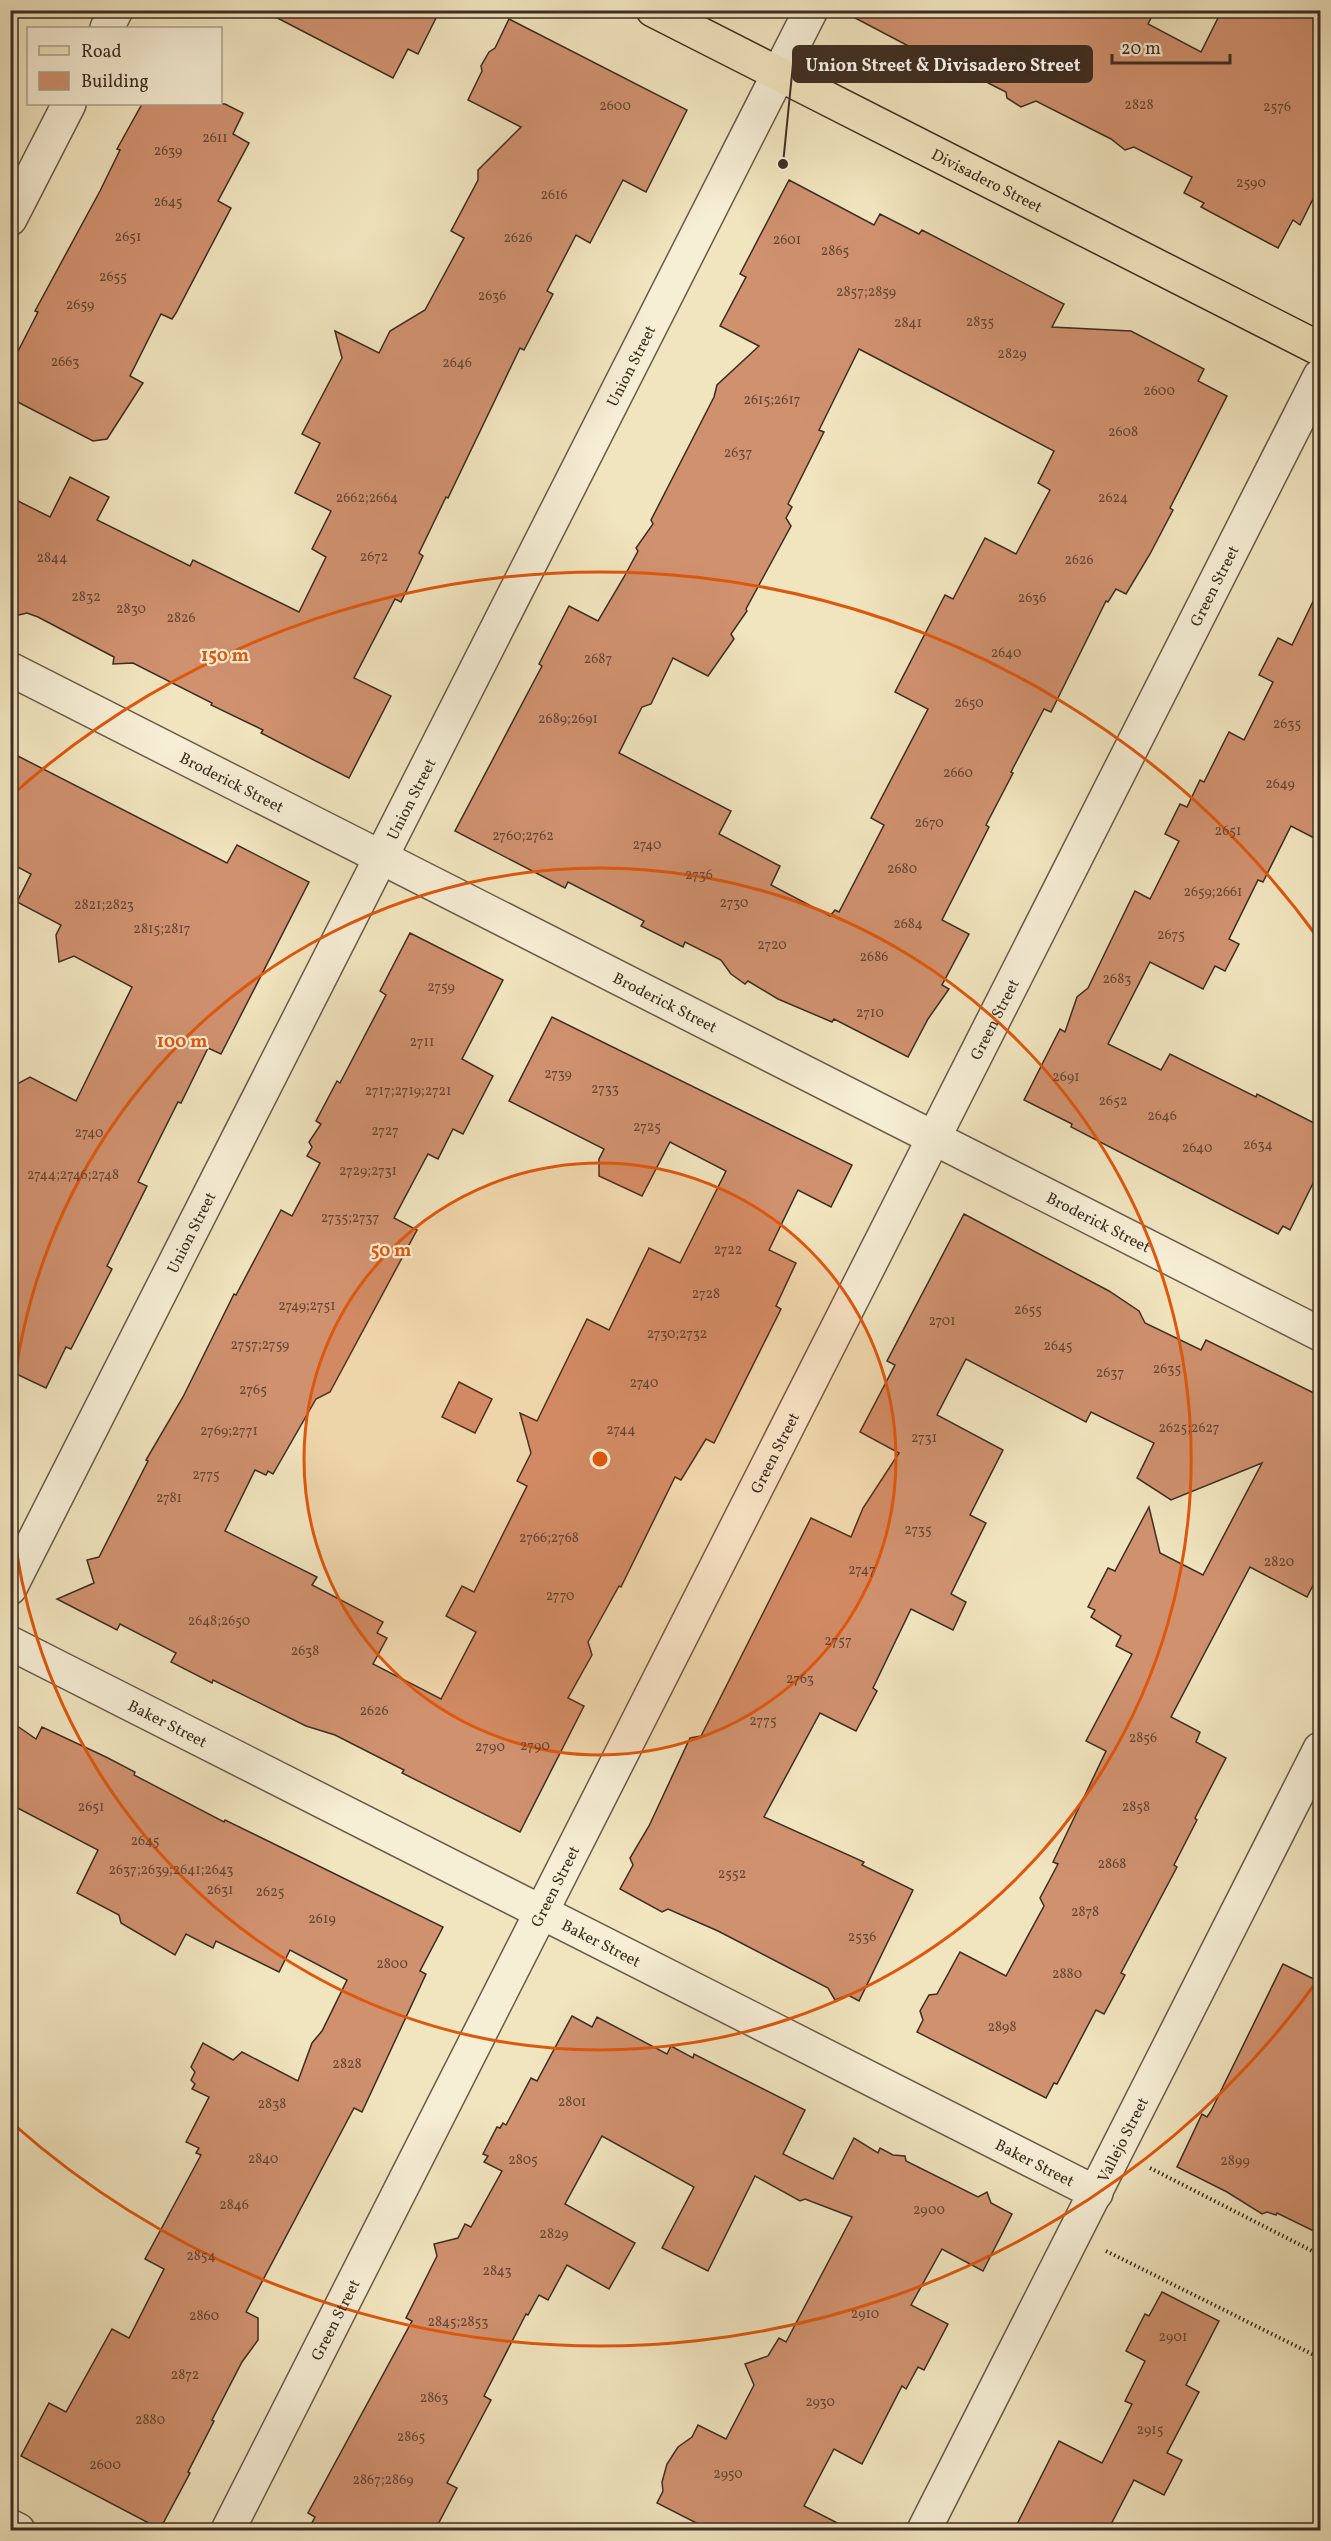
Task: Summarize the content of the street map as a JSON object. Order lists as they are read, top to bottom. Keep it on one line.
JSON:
{"streets":{"main road":["Divisadero Street"],"street":["Union Street","Green Street","Broderick Street","Baker Street","Vallejo Street"]},"crossings":[["Divisadero Street","Union Street"],["Union Street","Broderick Street"],["Green Street","Broderick Street"],["Green Street","Baker Street"],["Baker Street","Vallejo Street"]],"places":["Union Street & Divisadero Street"],"house_numbers":["2828","2600","2576","2611","2639","2590","2616","2645","2651","2626","2601","2865","2655","2857;2859","2636","2659","2835","2841","2829","2663","2646","2600","2615;2617","2608","2637","2662;2664","2624","2672","2844","2626","2832","2636","2830","2826","2640","2687","2650","2689;2691","2635","2660","2649","2670","2651","2760;2762","2740","2680","2736","2659;2661","2730","2821;2823","2684","2815;2817","2675","2720","2686","2683","2759","2710","2711","2739","2691","2733","2717;2719;2721","2652","2646","2725","2727","2740","2634","2640","2729;2731","2744;2746;2748","2735;2737","2722","2728","2749;2751","2655","2701","2730;2732","2757;2759","2645","2635","2637","2740","2765","2625;2627","2744","2769;2771","2731","2775","2781","2735","2766;2768","2820","2747","2770","2648;2650","2757","2638","2763","2626","2775","2856","2790","2790","2651","2858","2645","2868","2637;2639;2641;2643","2552","2631","2625","2878","2619","2536","2800","2880","2898","2828","2801","2838","2840","2805","2899","2846","2900","2829","2854","2843","2910","2860","2845;2853","2901","2872","2863","2930","2880","2915","2865","2600","2950","2867;2869"],"legend":["Road","Building"],"scale_bar":"20 m","rings":["150 m","100 m","50 m"]}
